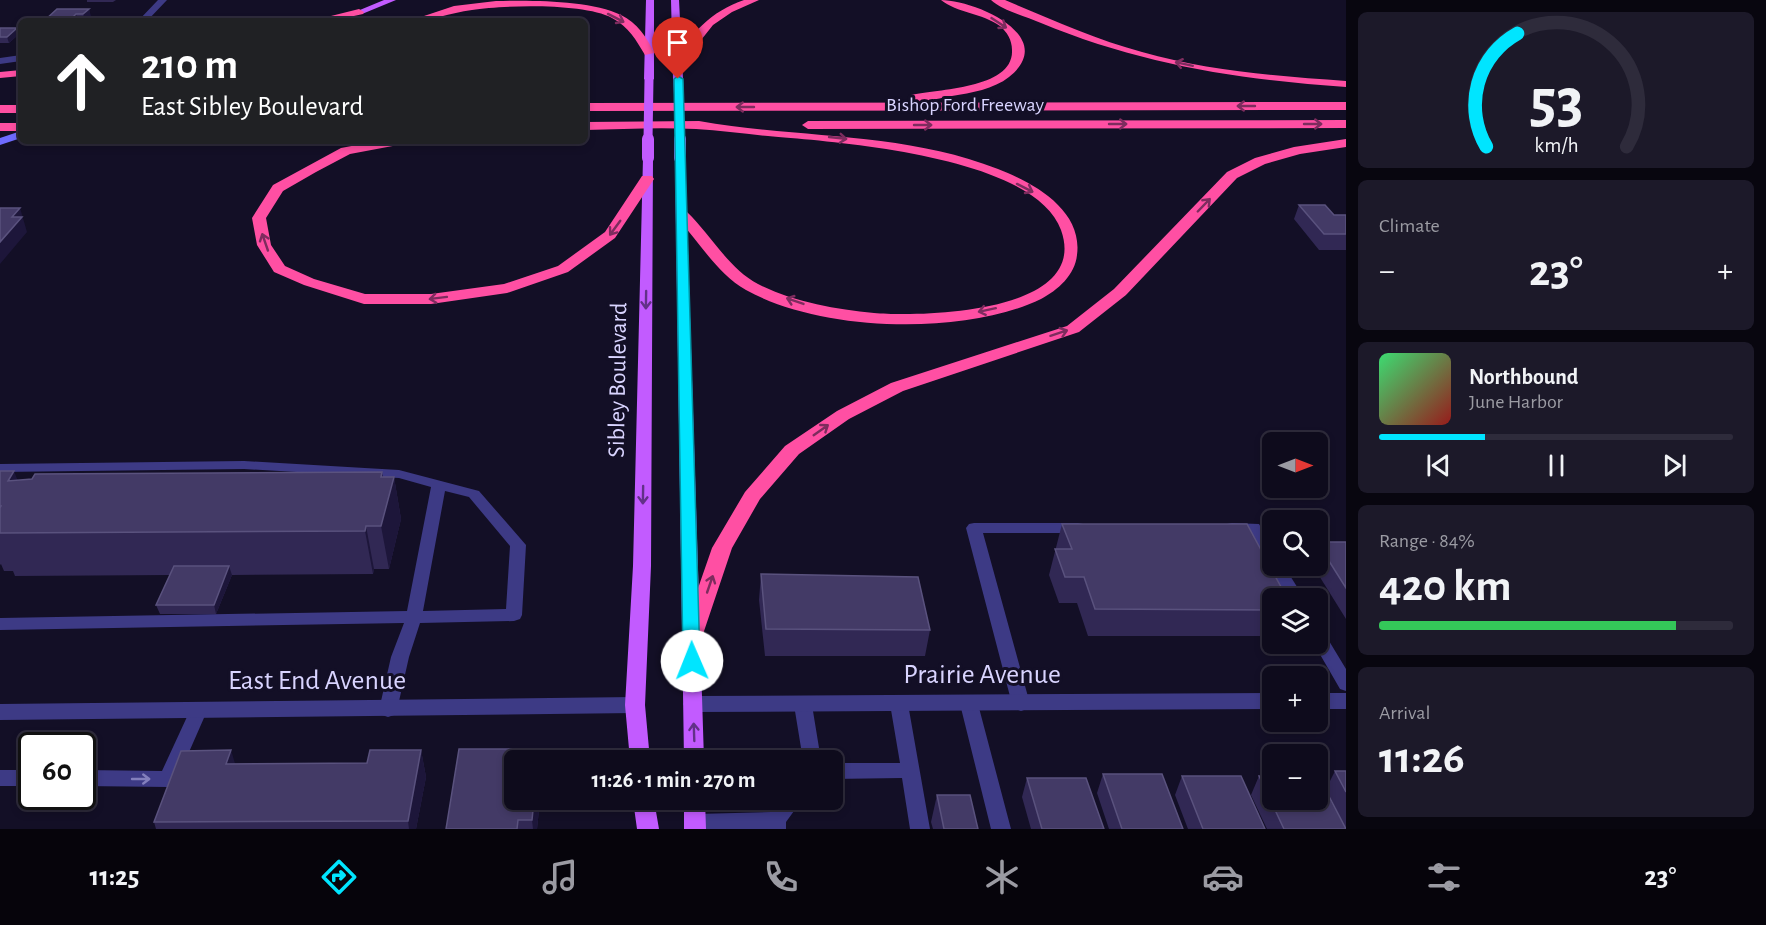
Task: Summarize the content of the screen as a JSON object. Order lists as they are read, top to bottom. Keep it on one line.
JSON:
{"streets":{"highway":["Bishop Ford Freeway"],"main road":["Sibley Boulevard"],"street":["Prairie Avenue","East End Avenue"]},"crossings":[["Sibley Boulevard","East End Avenue"]],"north":"right","page":{"turn":["210 m","East Sibley Boulevard"],"tile":["Climate",["Range · 84%","420 km"],["Arrival","11:26"]],"heat":["−","23°","+"],"song":["Northbound","June Harbor"],"map_buttons":["+","−"],"limit":"60","trip":"11:26 · 1 min · 270 m","tabs":["11:25","23°"],"gauge":["53","km/h"]}}
